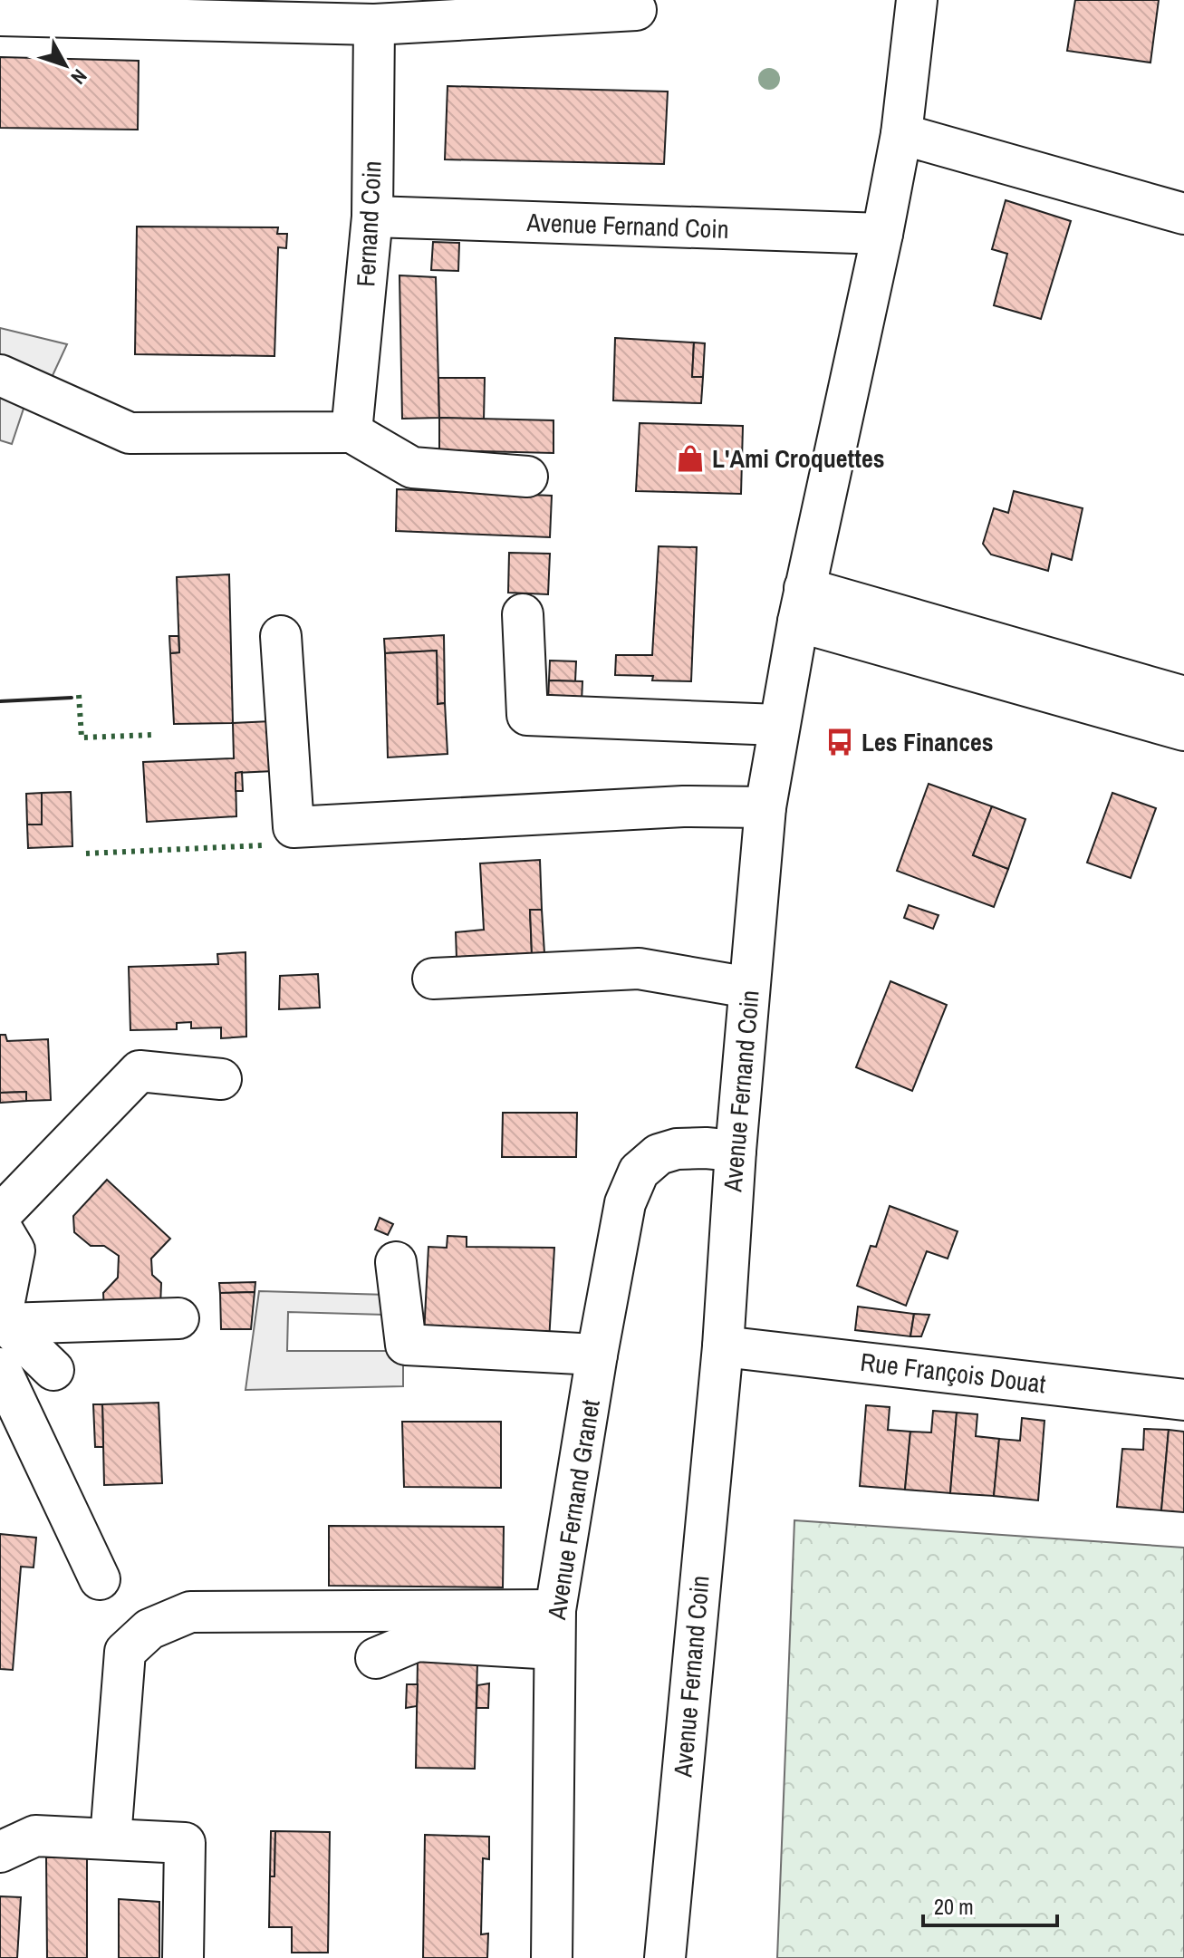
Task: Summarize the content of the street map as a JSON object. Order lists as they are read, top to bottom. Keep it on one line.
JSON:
{"streets":{"street":["Fernand Coin","Avenue Fernand Coin","Rue François Douat","Avenue Fernand Granet"]},"crossings":[["Fernand Coin","Avenue Fernand Coin"],["Avenue Fernand Coin","Rue François Douat"],["Avenue Fernand Coin","Avenue Fernand Granet"]],"places":{"shop":["L'Ami Croquettes"],"bus stop":["Les Finances"]},"scale_bar":"20 m","north":"bottom right"}
